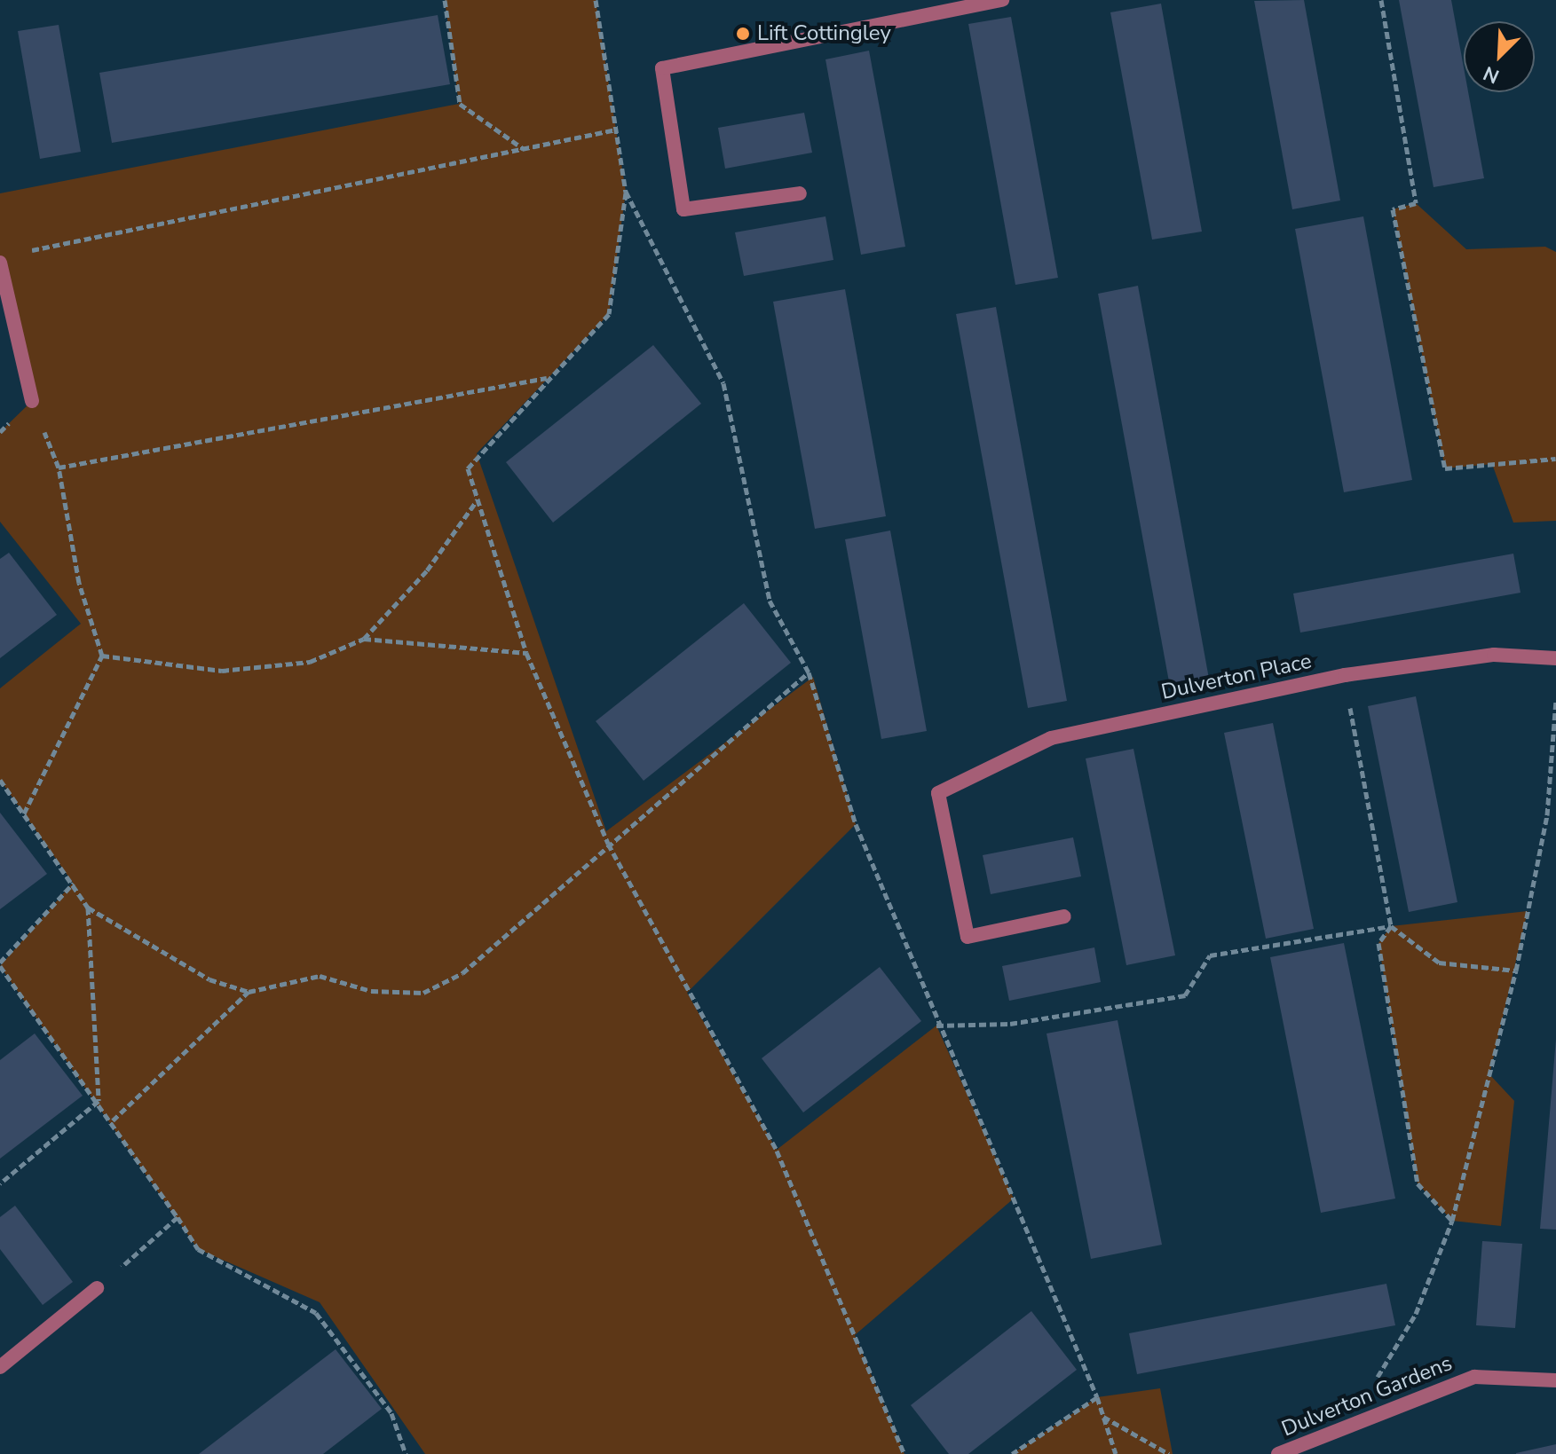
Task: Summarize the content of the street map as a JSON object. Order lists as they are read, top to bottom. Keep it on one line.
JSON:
{"streets":{"street":["Dulverton Place","Dulverton Gardens"]},"places":["Lift Cottingley"],"north":"bottom left"}
